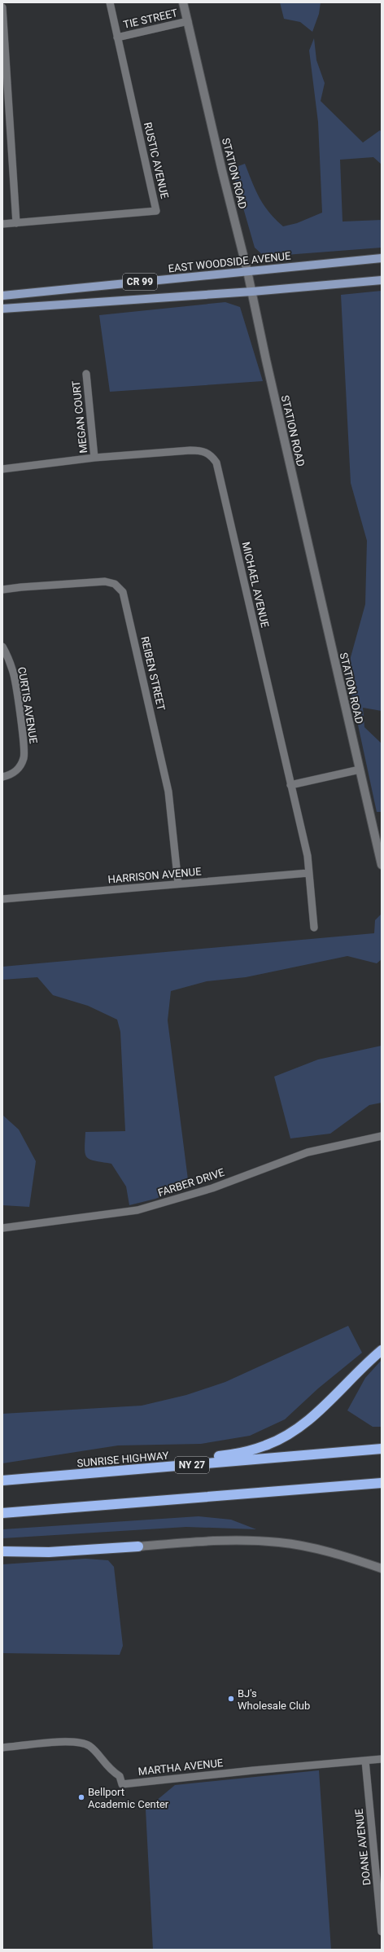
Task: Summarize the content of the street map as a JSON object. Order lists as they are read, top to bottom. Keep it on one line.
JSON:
{"streets":{"highway":["SUNRISE HIGHWAY","NY 27"],"main road":["STATION ROAD","EAST WOODSIDE AVENUE","CR 99"],"street":["TIE STREET","RUSTIC AVENUE","MEGAN COURT","MICHAEL AVENUE","REIBEN STREET","CURTIS AVENUE","HARRISON AVENUE","FARBER DRIVE","MARTHA AVENUE","DOANE AVENUE"]},"crossings":[["TIE STREET","RUSTIC AVENUE"],["TIE STREET","STATION ROAD"],["STATION ROAD","EAST WOODSIDE AVENUE"],["STATION ROAD","CR 99"],["MEGAN COURT","MICHAEL AVENUE"],["MICHAEL AVENUE","HARRISON AVENUE"],["REIBEN STREET","HARRISON AVENUE"],["MARTHA AVENUE","DOANE AVENUE"]],"places":["BJ's Wholesale Club","Bellport Academic Center"]}
